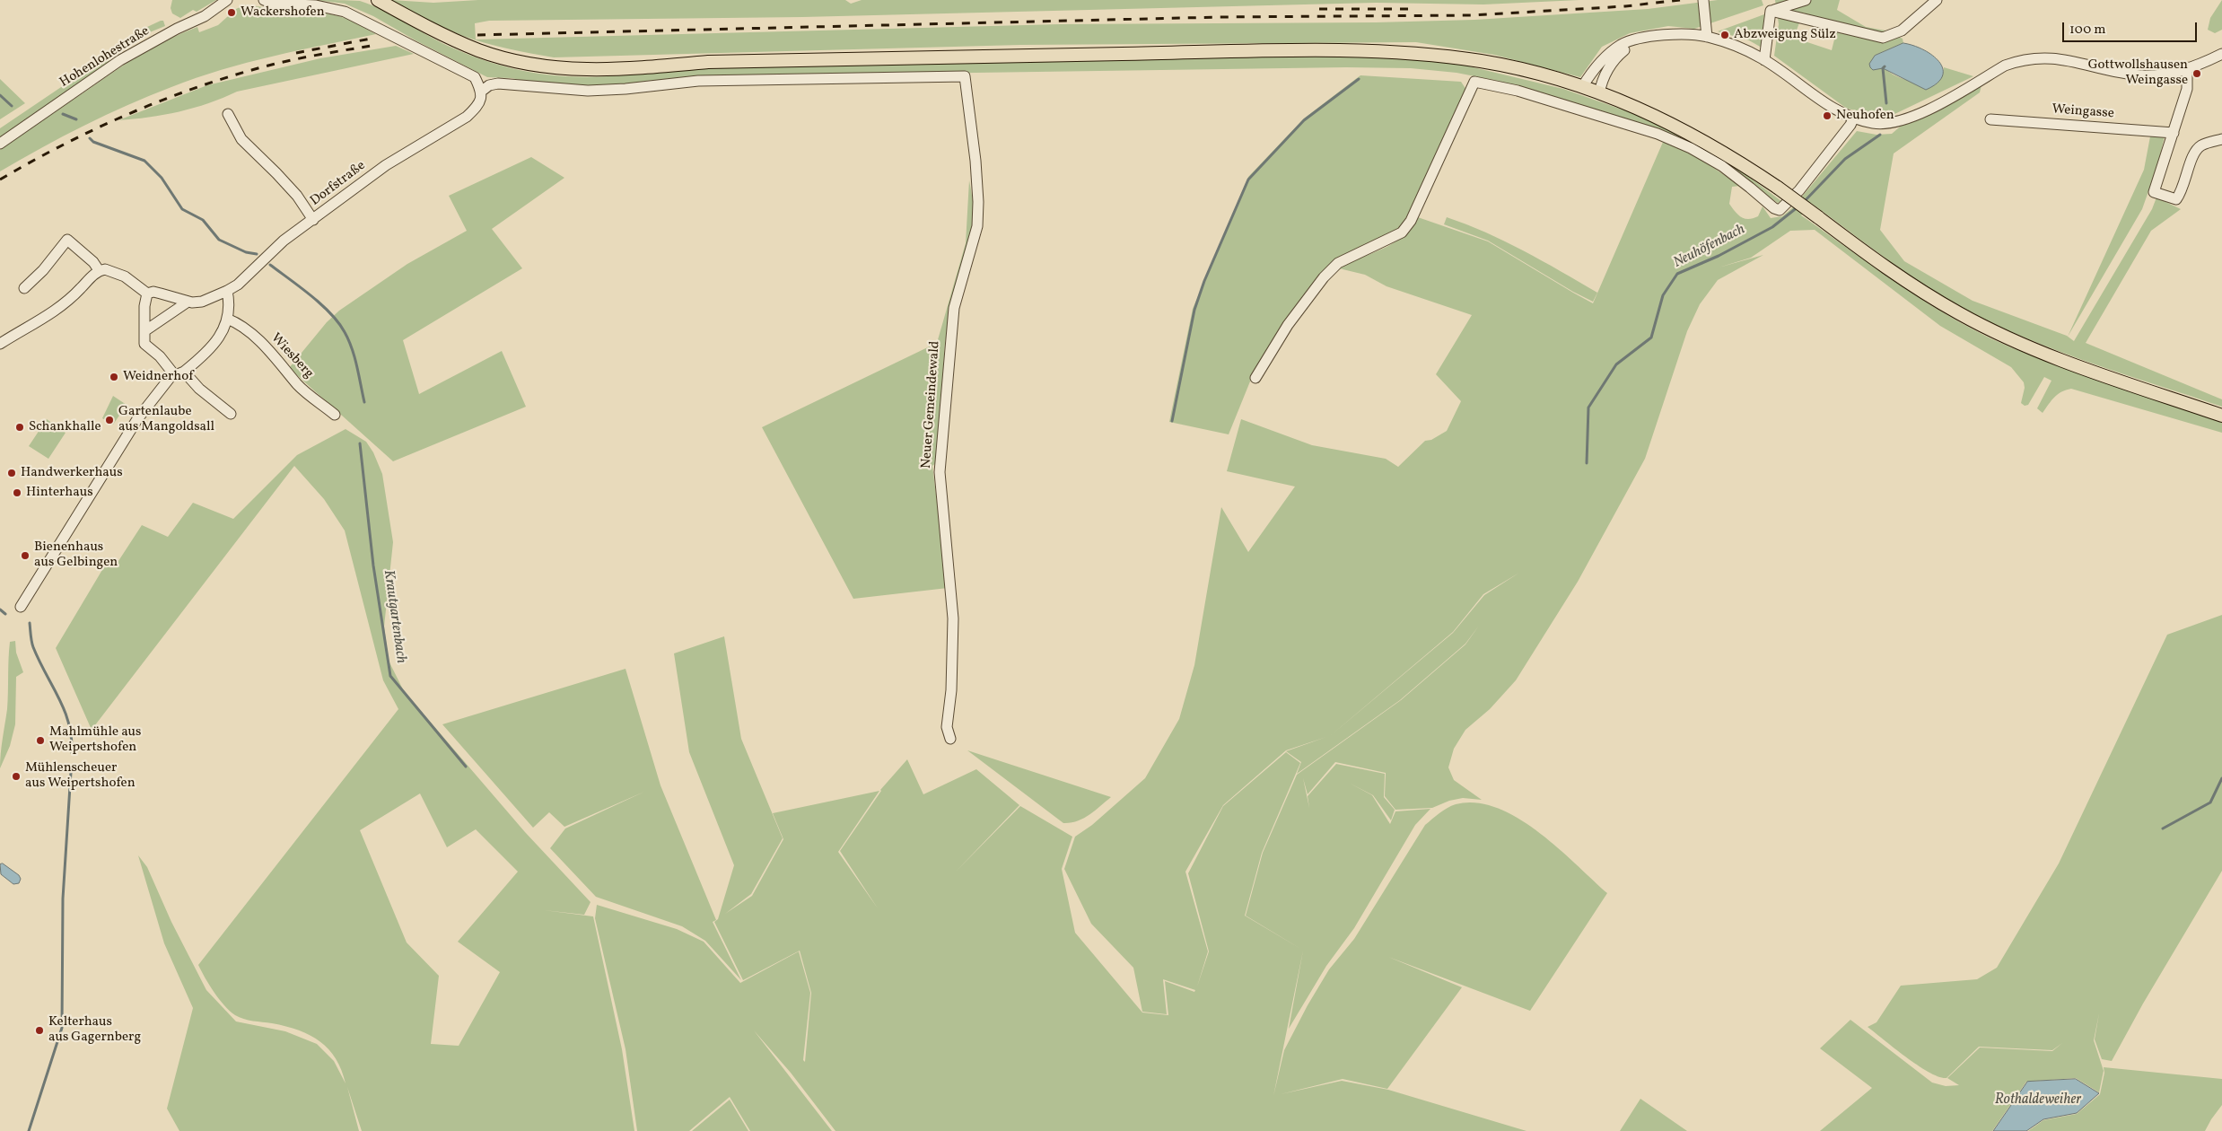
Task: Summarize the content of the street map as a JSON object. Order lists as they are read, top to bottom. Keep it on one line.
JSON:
{"streets":{"street":["Hohenlohestraße","Weingasse","Dorfstraße","Wiesberg","Neuer Gemeindewald"]},"crossings":[["Dorfstraße","Neuer Gemeindewald"]],"water":["Neuhöfenbach","Krautgartenbach","Rothaldeweiher"],"places":["Wackershofen","Abzweigung Sülz","Gottwollshausen Weingasse","Neuhofen","Weidnerhof","Gartenlaube aus Mangoldsall","Schankhalle","Handwerkerhaus","Hinterhaus","Bienenhaus aus Gelbingen","Mahlmühle aus Weipertshofen","Mühlenscheuer aus Weipertshofen","Kelterhaus aus Gagernberg"],"scale_bar":"100 m"}
